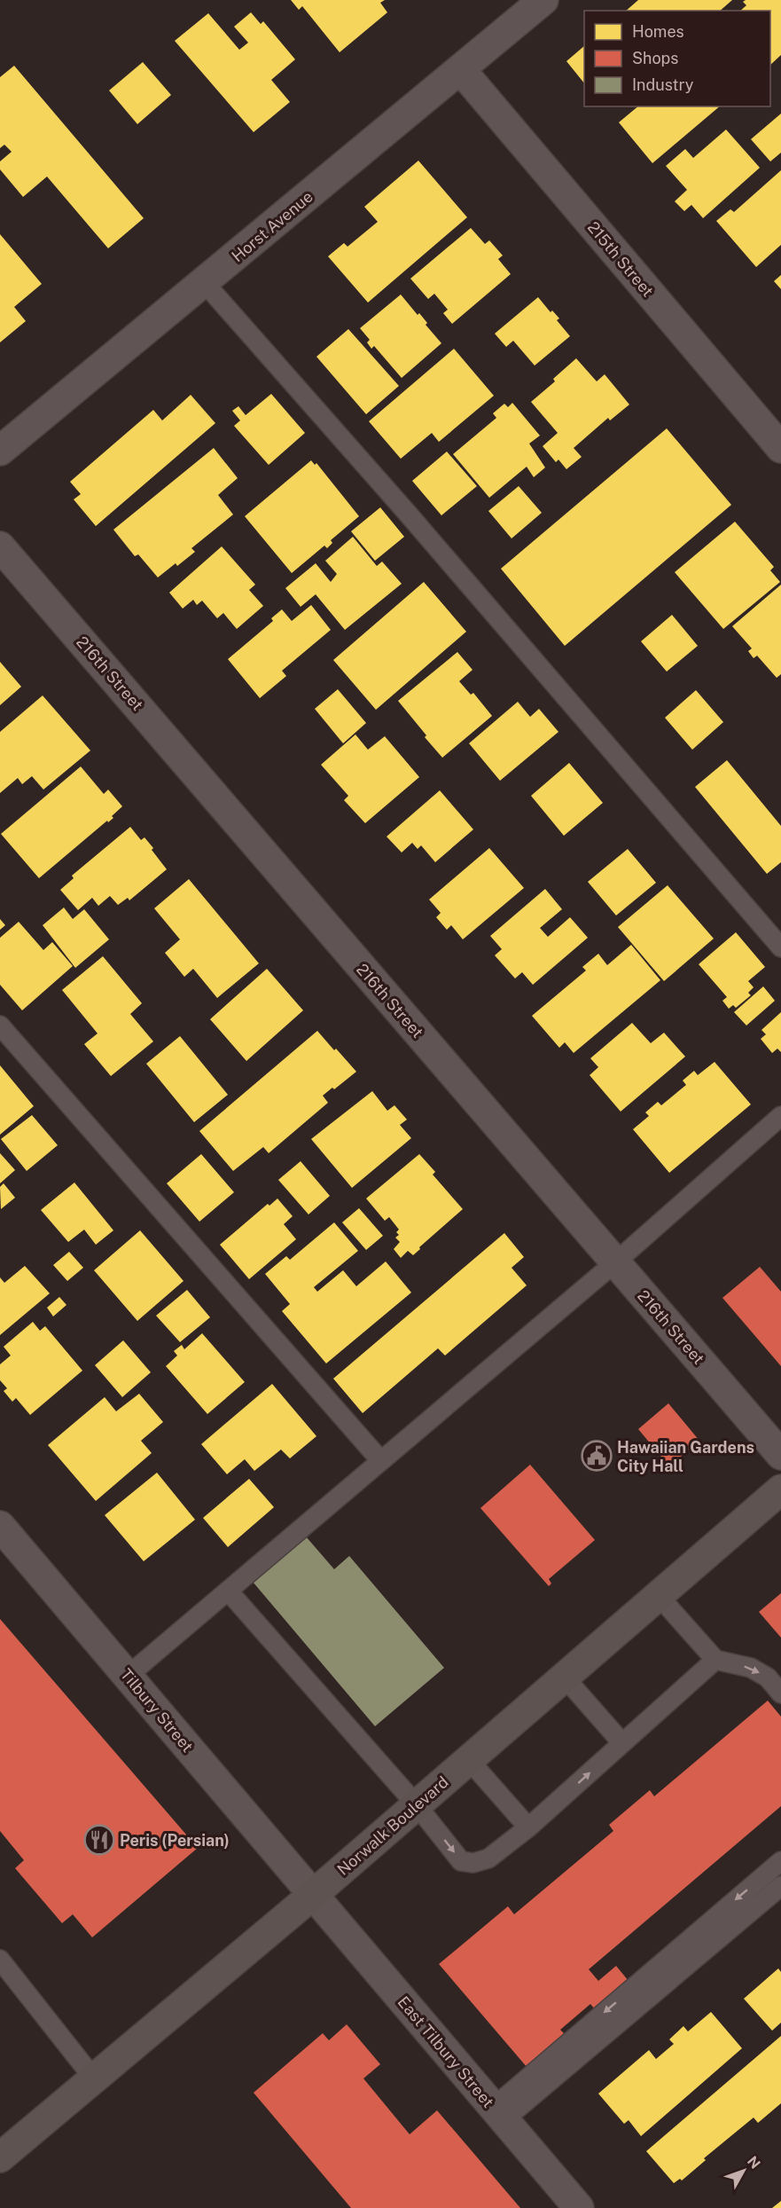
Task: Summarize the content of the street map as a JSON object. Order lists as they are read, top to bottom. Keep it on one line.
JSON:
{"streets":{"main road":["Norwalk Boulevard"],"street":["Horst Avenue","215th Street","216th Street","Tilbury Street","East Tilbury Street"]},"crossings":[["Horst Avenue","215th Street"],["Tilbury Street","Norwalk Boulevard"],["Tilbury Street","East Tilbury Street"],["Norwalk Boulevard","East Tilbury Street"]],"places":{"public building":["Hawaiian Gardens City Hall"],"restaurant":["Peris (Persian)"]},"legend":["Homes","Shops","Industry"],"north":"top right"}
